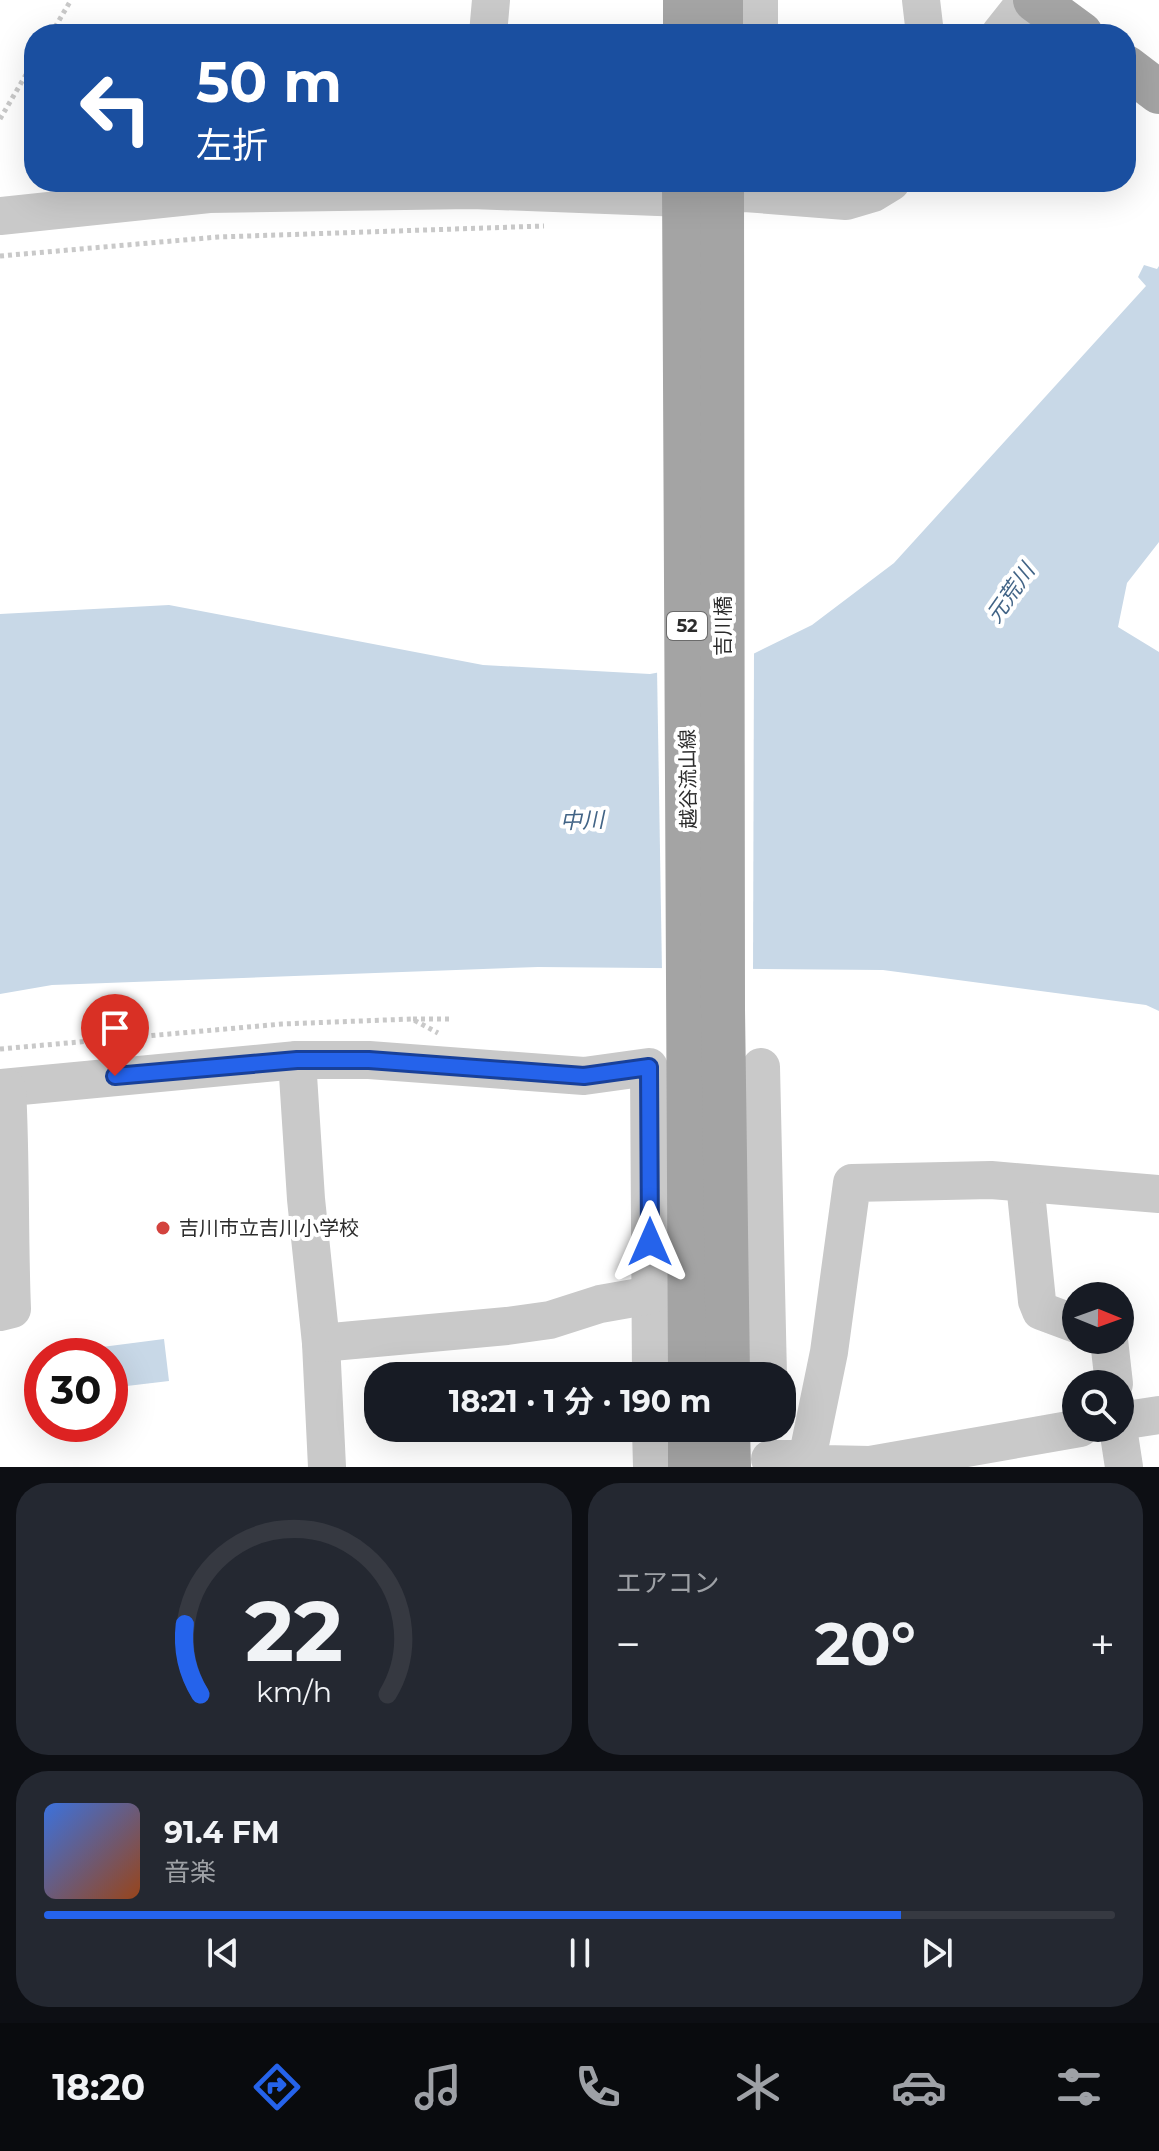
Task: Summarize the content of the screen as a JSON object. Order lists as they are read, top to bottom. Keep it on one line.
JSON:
{"streets":{"main road":["52","吉川橋"]},"crossings":[["52","吉川橋"]],"water":["元荒川","中川"],"places":["吉川市立吉川小学校"],"north":"right","page":{"turn":["50 m","左折"],"limit":"30","trip":"18:21 · 1 分 · 190 m","tile":"エアコン","heat":["−","20°","+"],"song":["91.4 FM","音楽"],"tabs":"18:20","gauge":["22","km/h"]}}
